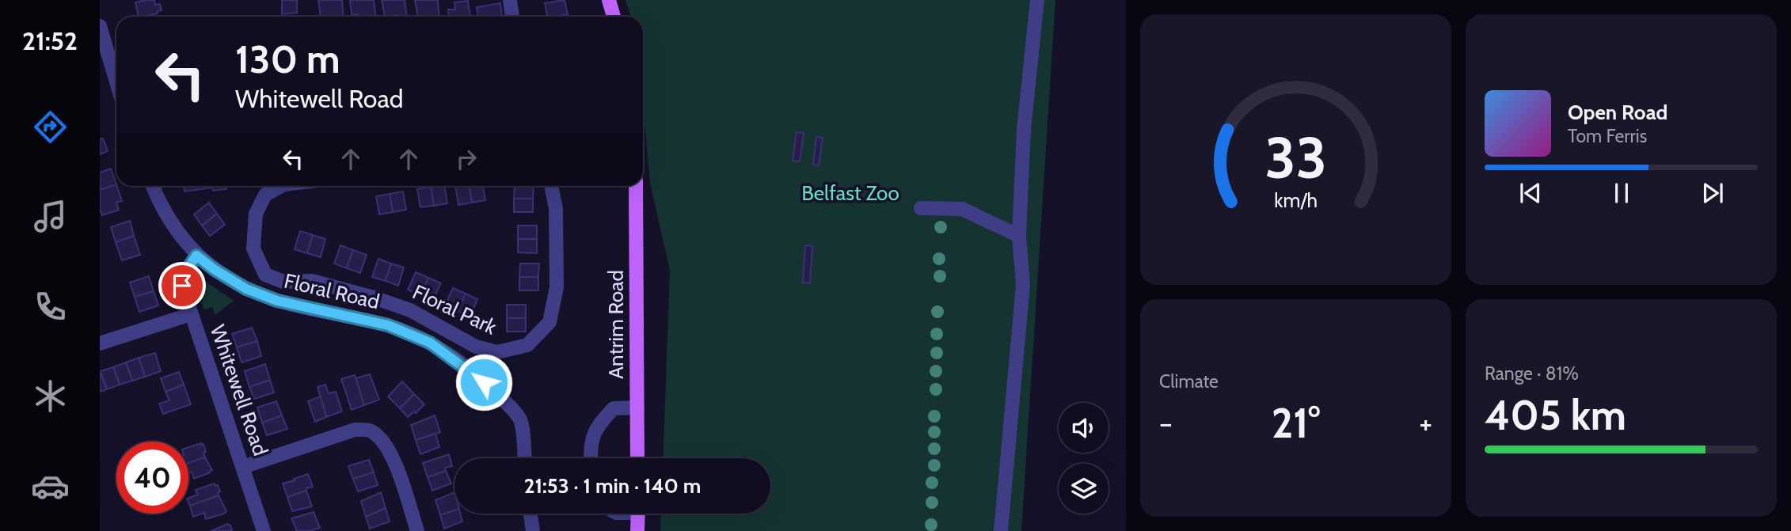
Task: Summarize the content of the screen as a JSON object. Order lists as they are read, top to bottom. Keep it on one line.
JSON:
{"streets":{"main road":["Antrim Road"],"street":["Floral Road","Floral Park","Whitewell Road"]},"crossings":[["Floral Road","Whitewell Road"]],"parks":["Belfast Zoo"],"page":{"tabs":"21:52","turn":["130 m","Whitewell Road"],"song":["Open Road","Tom Ferris"],"tile":["Climate",["Range · 81%","405 km"]],"heat":["−","21°","+"],"limit":"40","trip":"21:53 · 1 min · 140 m","gauge":["33","km/h"]}}
